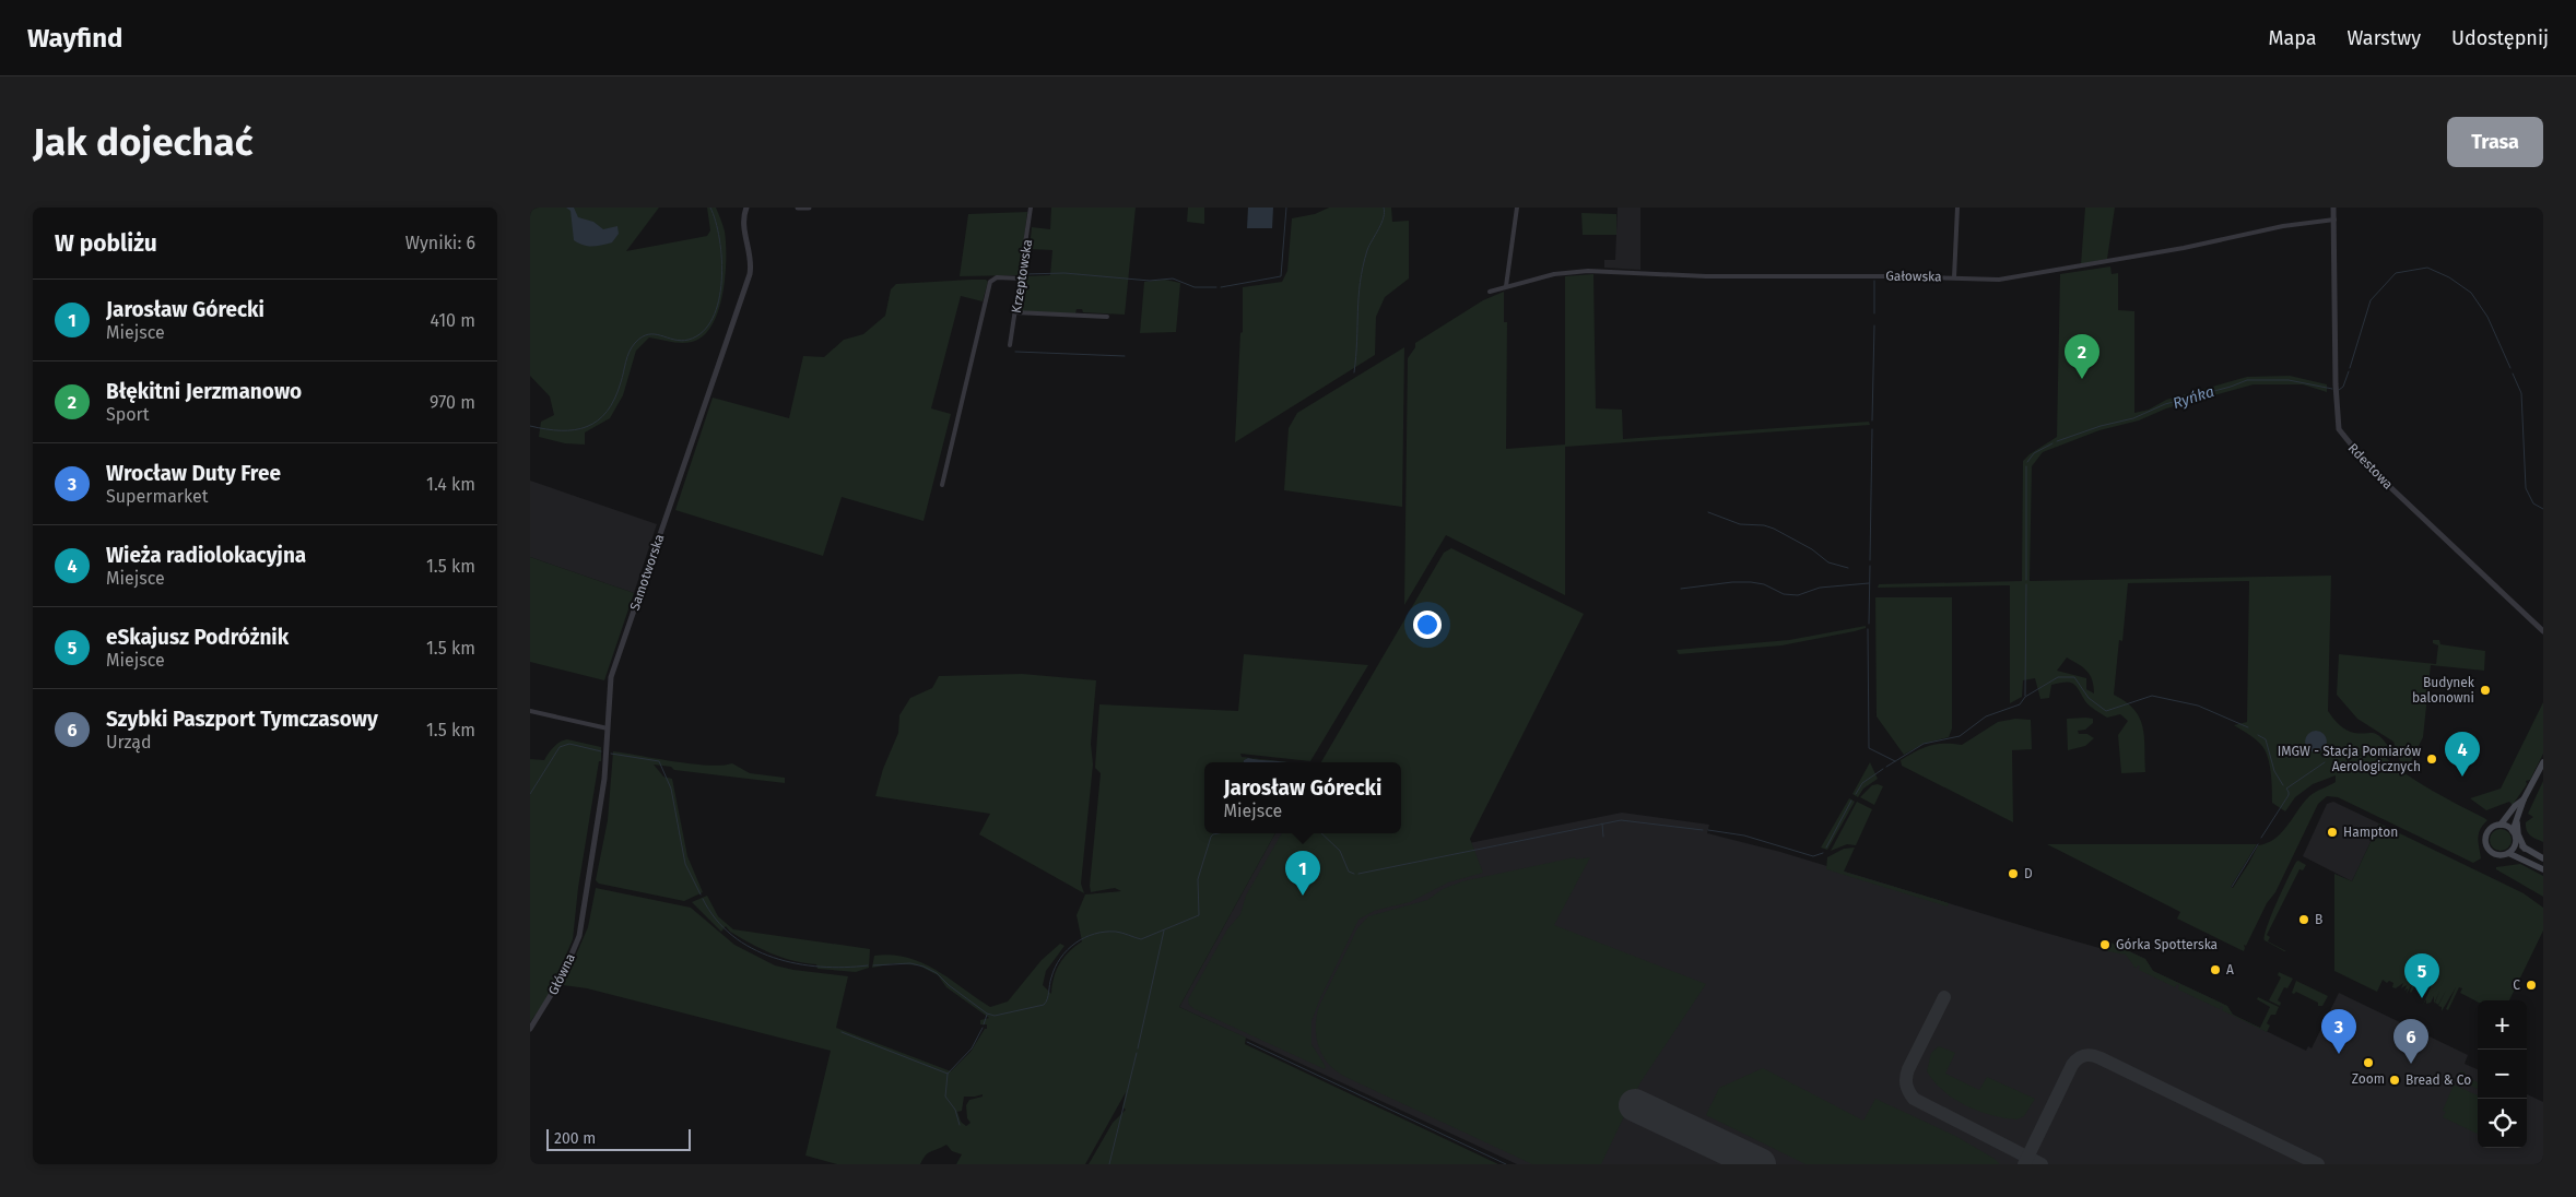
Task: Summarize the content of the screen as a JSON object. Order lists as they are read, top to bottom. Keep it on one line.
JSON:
{"streets":{"street":["Krzeptowska","Gałowska","Rdestowa","Samotworska","Główna"]},"crossings":[["Gałowska","Rdestowa"],["Samotworska","Główna"]],"water":["Ryńka"],"places":["Budynek balonowni","IMGW - Stacja Pomiarów Aerologicznych","Hampton","D","B","Górka Spotterska","A","C","Zoom","Bread & Co"],"scale_bar":"200 m","page":{"header":"Wayfind","nav":["Mapa","Warstwy","Udostępnij"],"buttons":"Trasa","title":"Jak dojechać","heading":["W pobliżu","Wyniki: 6"],"list":[{"mark":"1","name":"Jarosław Górecki","note":"Miejsce","value":"410 m"},{"mark":"2","name":"Błękitni Jerzmanowo","note":"Sport","value":"970 m"},{"mark":"3","name":"Wrocław Duty Free","note":"Supermarket","value":"1.4 km"},{"mark":"4","name":"Wieża radiolokacyjna","note":"Miejsce","value":"1.5 km"},{"mark":"5","name":"eSkajusz Podróżnik","note":"Miejsce","value":"1.5 km"},{"mark":"6","name":"Szybki Paszport Tymczasowy","note":"Urząd","value":"1.5 km"}],"pins":["2","4","1","5","3","6"],"popup":["Jarosław Górecki","Miejsce"],"map_buttons":["+","−"],"scale":"200 m"}}
